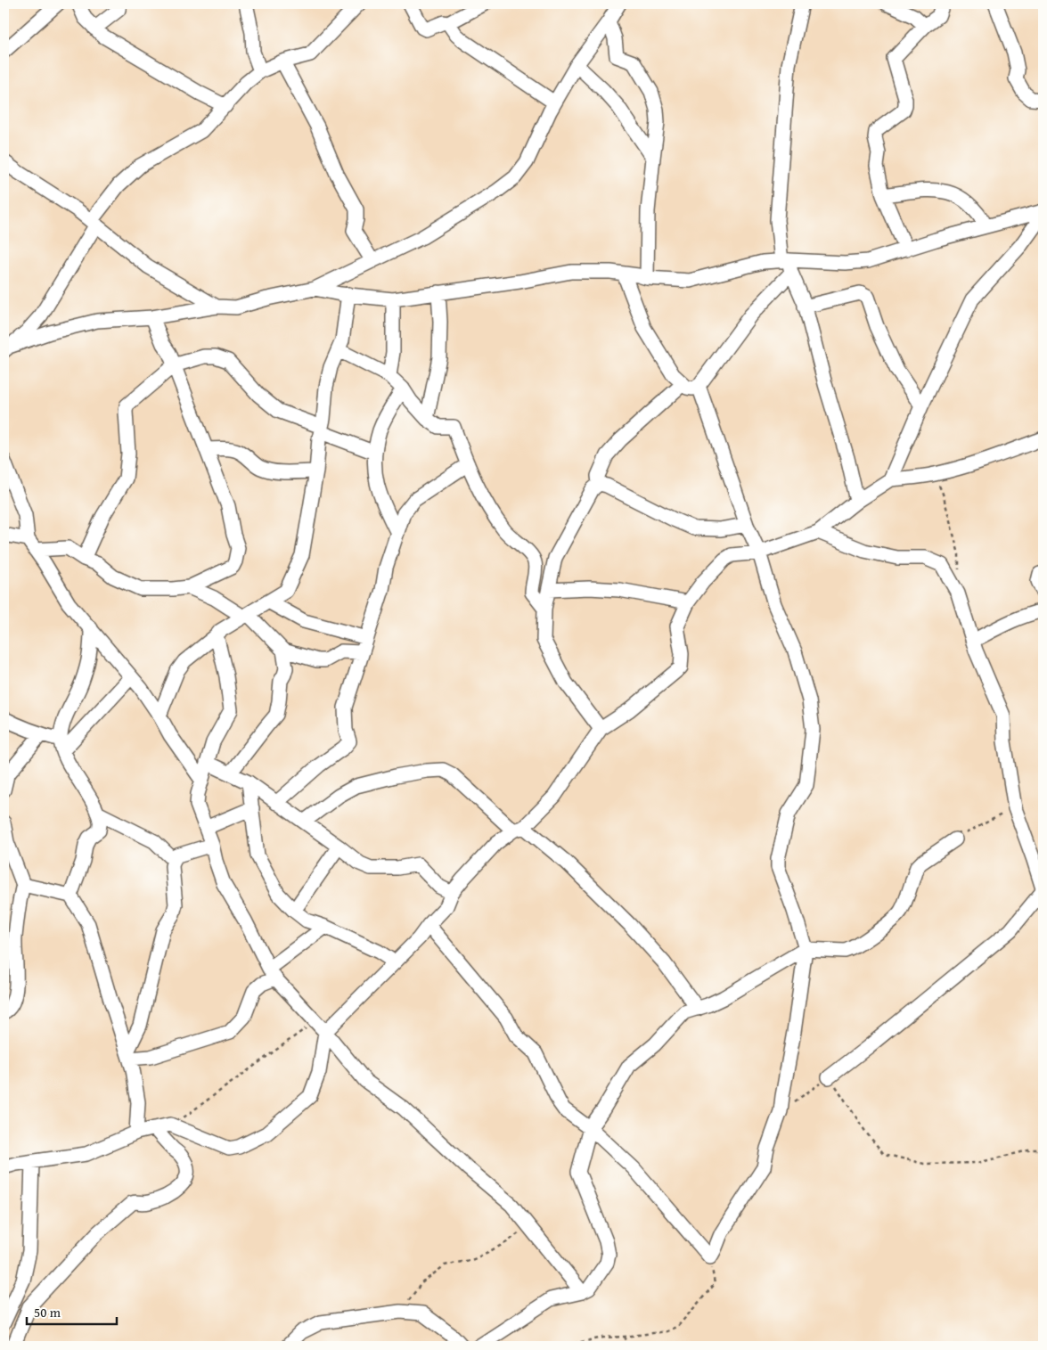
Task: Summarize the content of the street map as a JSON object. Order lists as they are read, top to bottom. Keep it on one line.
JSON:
{"scale_bar":"50 m"}
